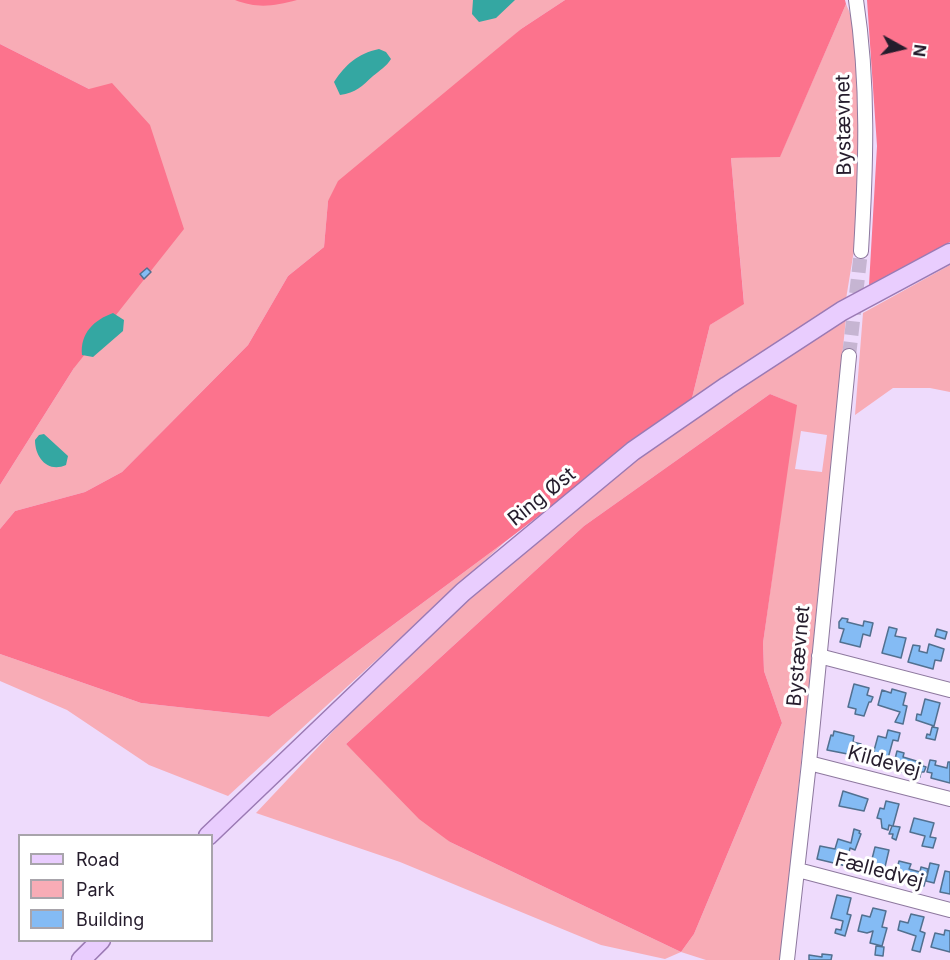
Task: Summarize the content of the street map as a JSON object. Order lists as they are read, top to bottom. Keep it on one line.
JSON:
{"streets":{"main road":["Ring Øst"],"street":["Bystævnet","Kildevej","Fælledvej"]},"crossings":[["Bystævnet","Kildevej"],["Bystævnet","Fælledvej"]],"legend":["Road","Park","Building"],"north":"right"}
